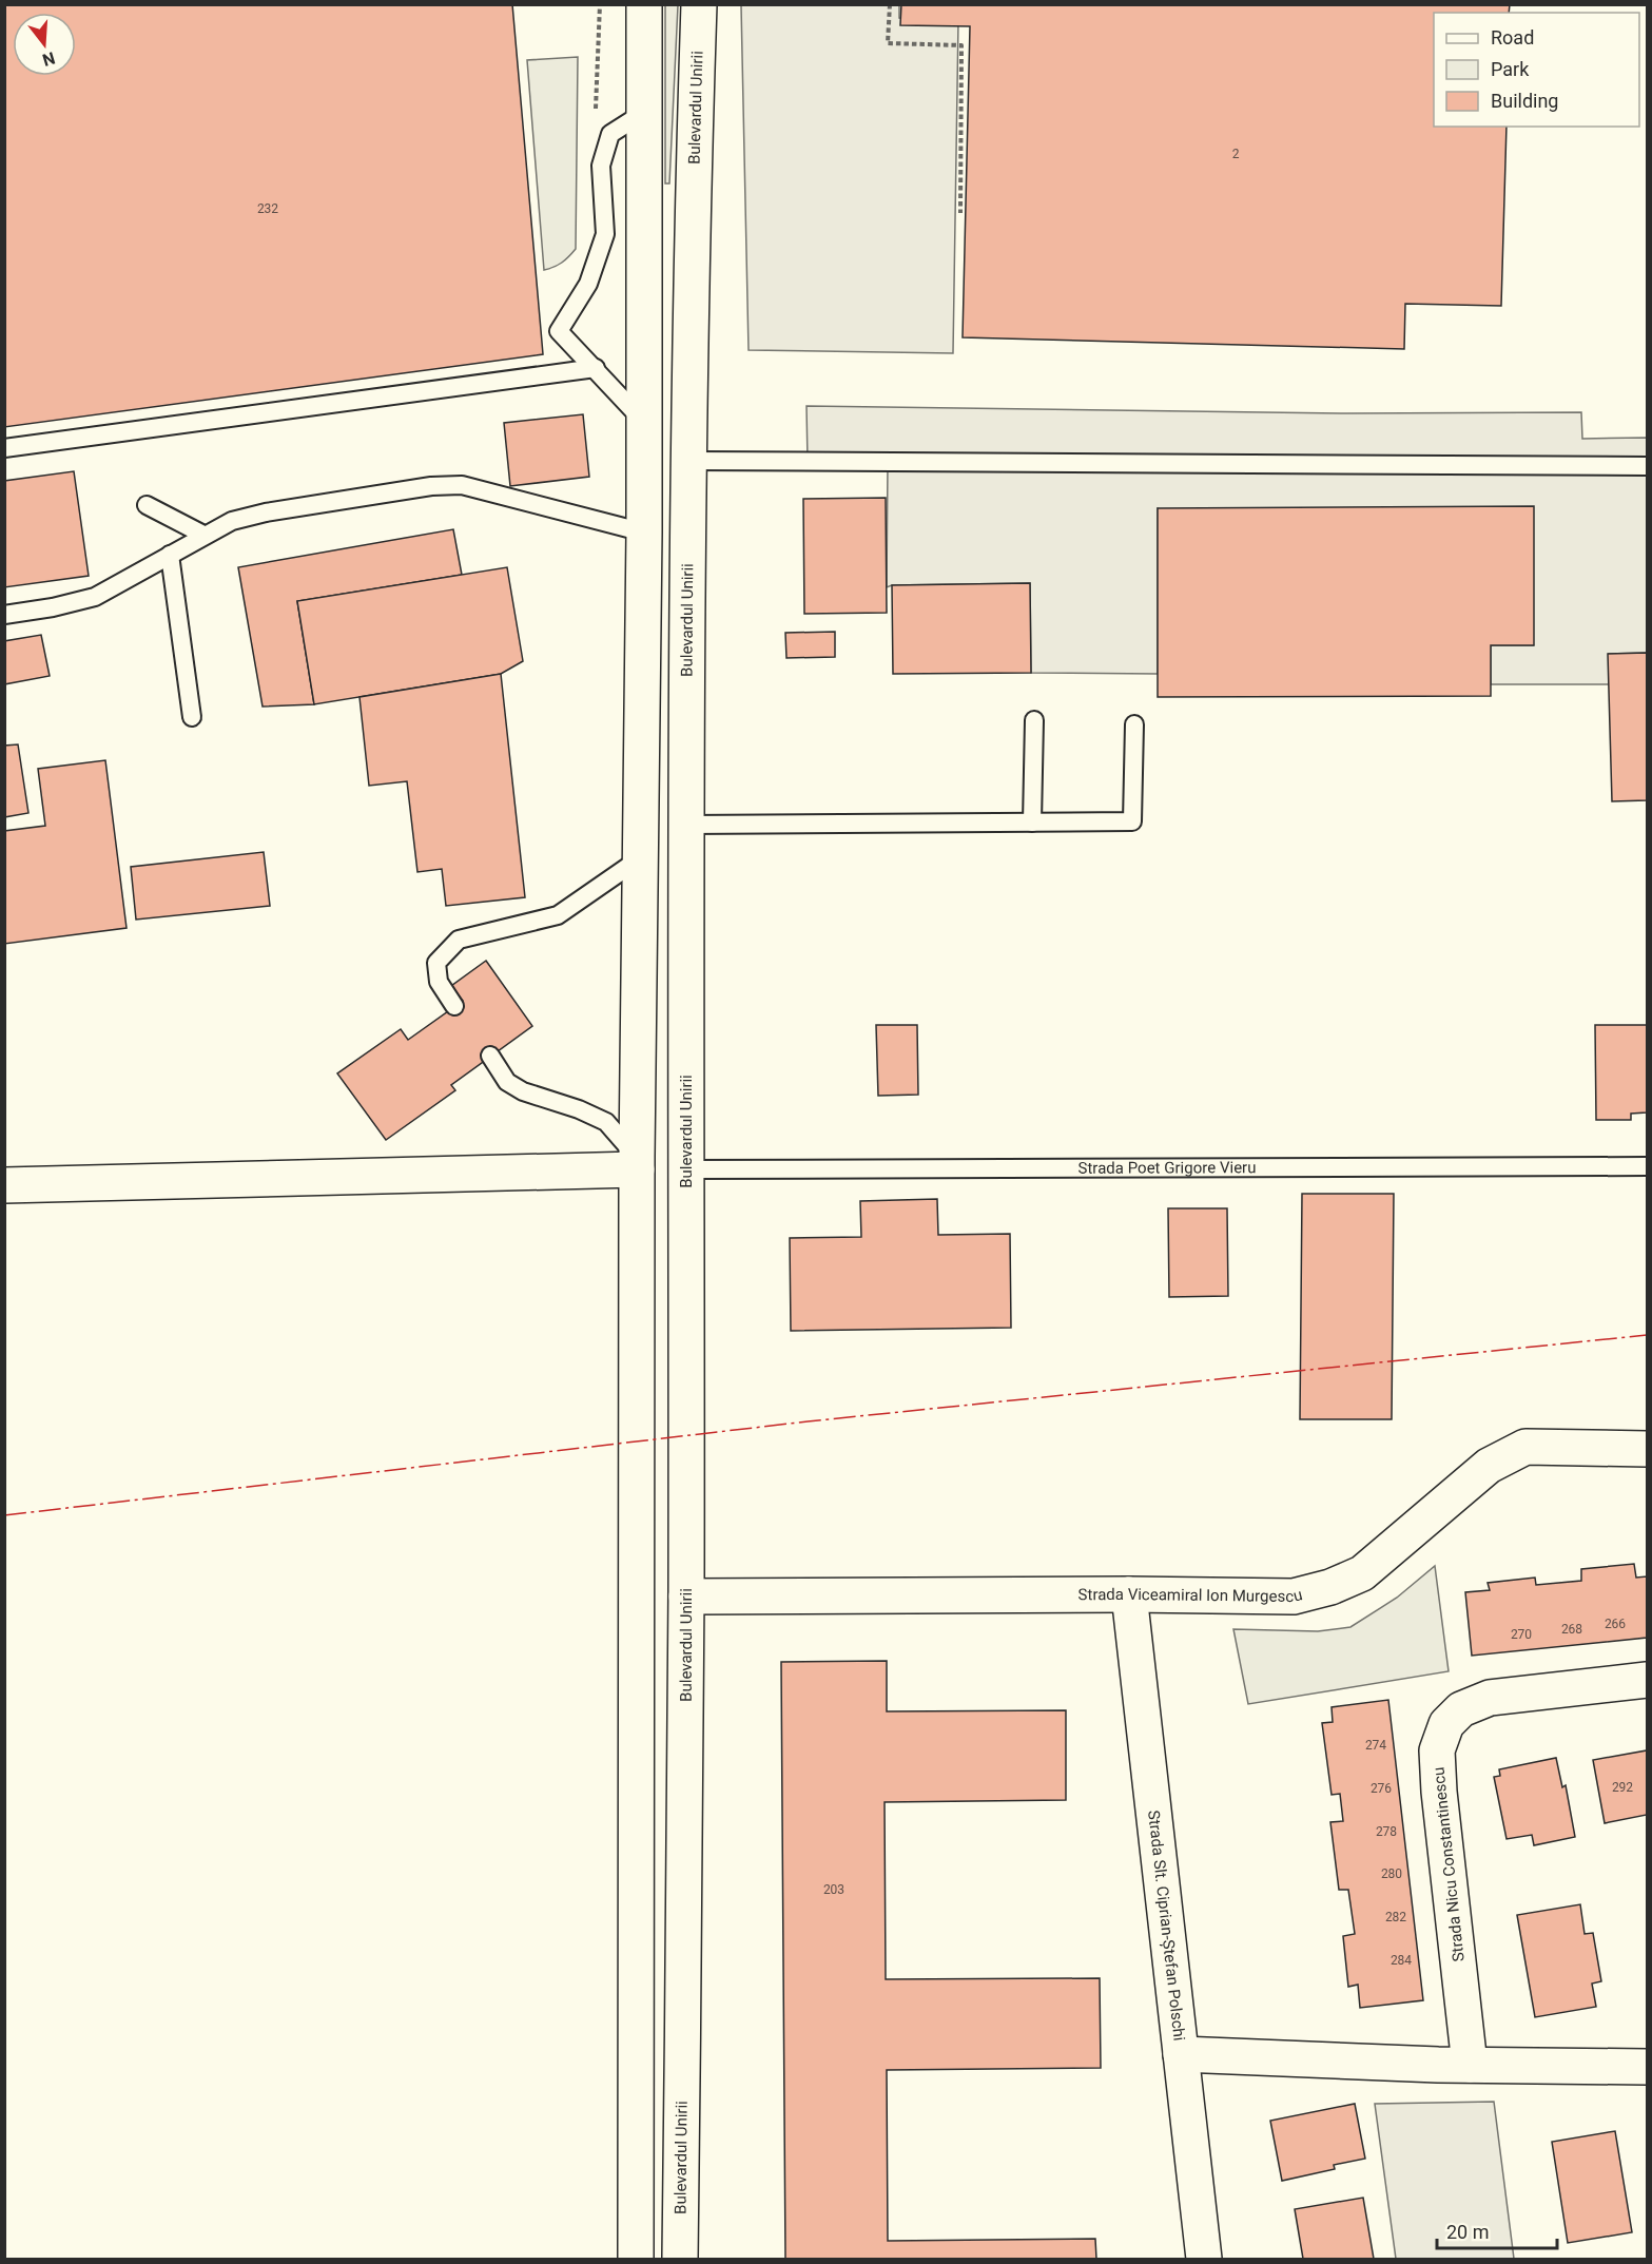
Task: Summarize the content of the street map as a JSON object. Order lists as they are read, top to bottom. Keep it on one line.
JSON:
{"streets":{"main road":["Bulevardul Unirii","Strada Viceamiral Ion Murgescu","Strada Nicu Constantinescu","Strada Slt. Ciprian-Ștefan Polschi"],"lane":["Strada Poet Grigore Vieru"]},"crossings":[["Bulevardul Unirii","Strada Poet Grigore Vieru"],["Bulevardul Unirii","Strada Viceamiral Ion Murgescu"],["Strada Viceamiral Ion Murgescu","Strada Slt. Ciprian-Ștefan Polschi"]],"house_numbers":["2","232","266","268","270","274","292","276","278","280","203","282","284"],"legend":["Road","Park","Building"],"scale_bar":"20 m","north":"bottom"}
